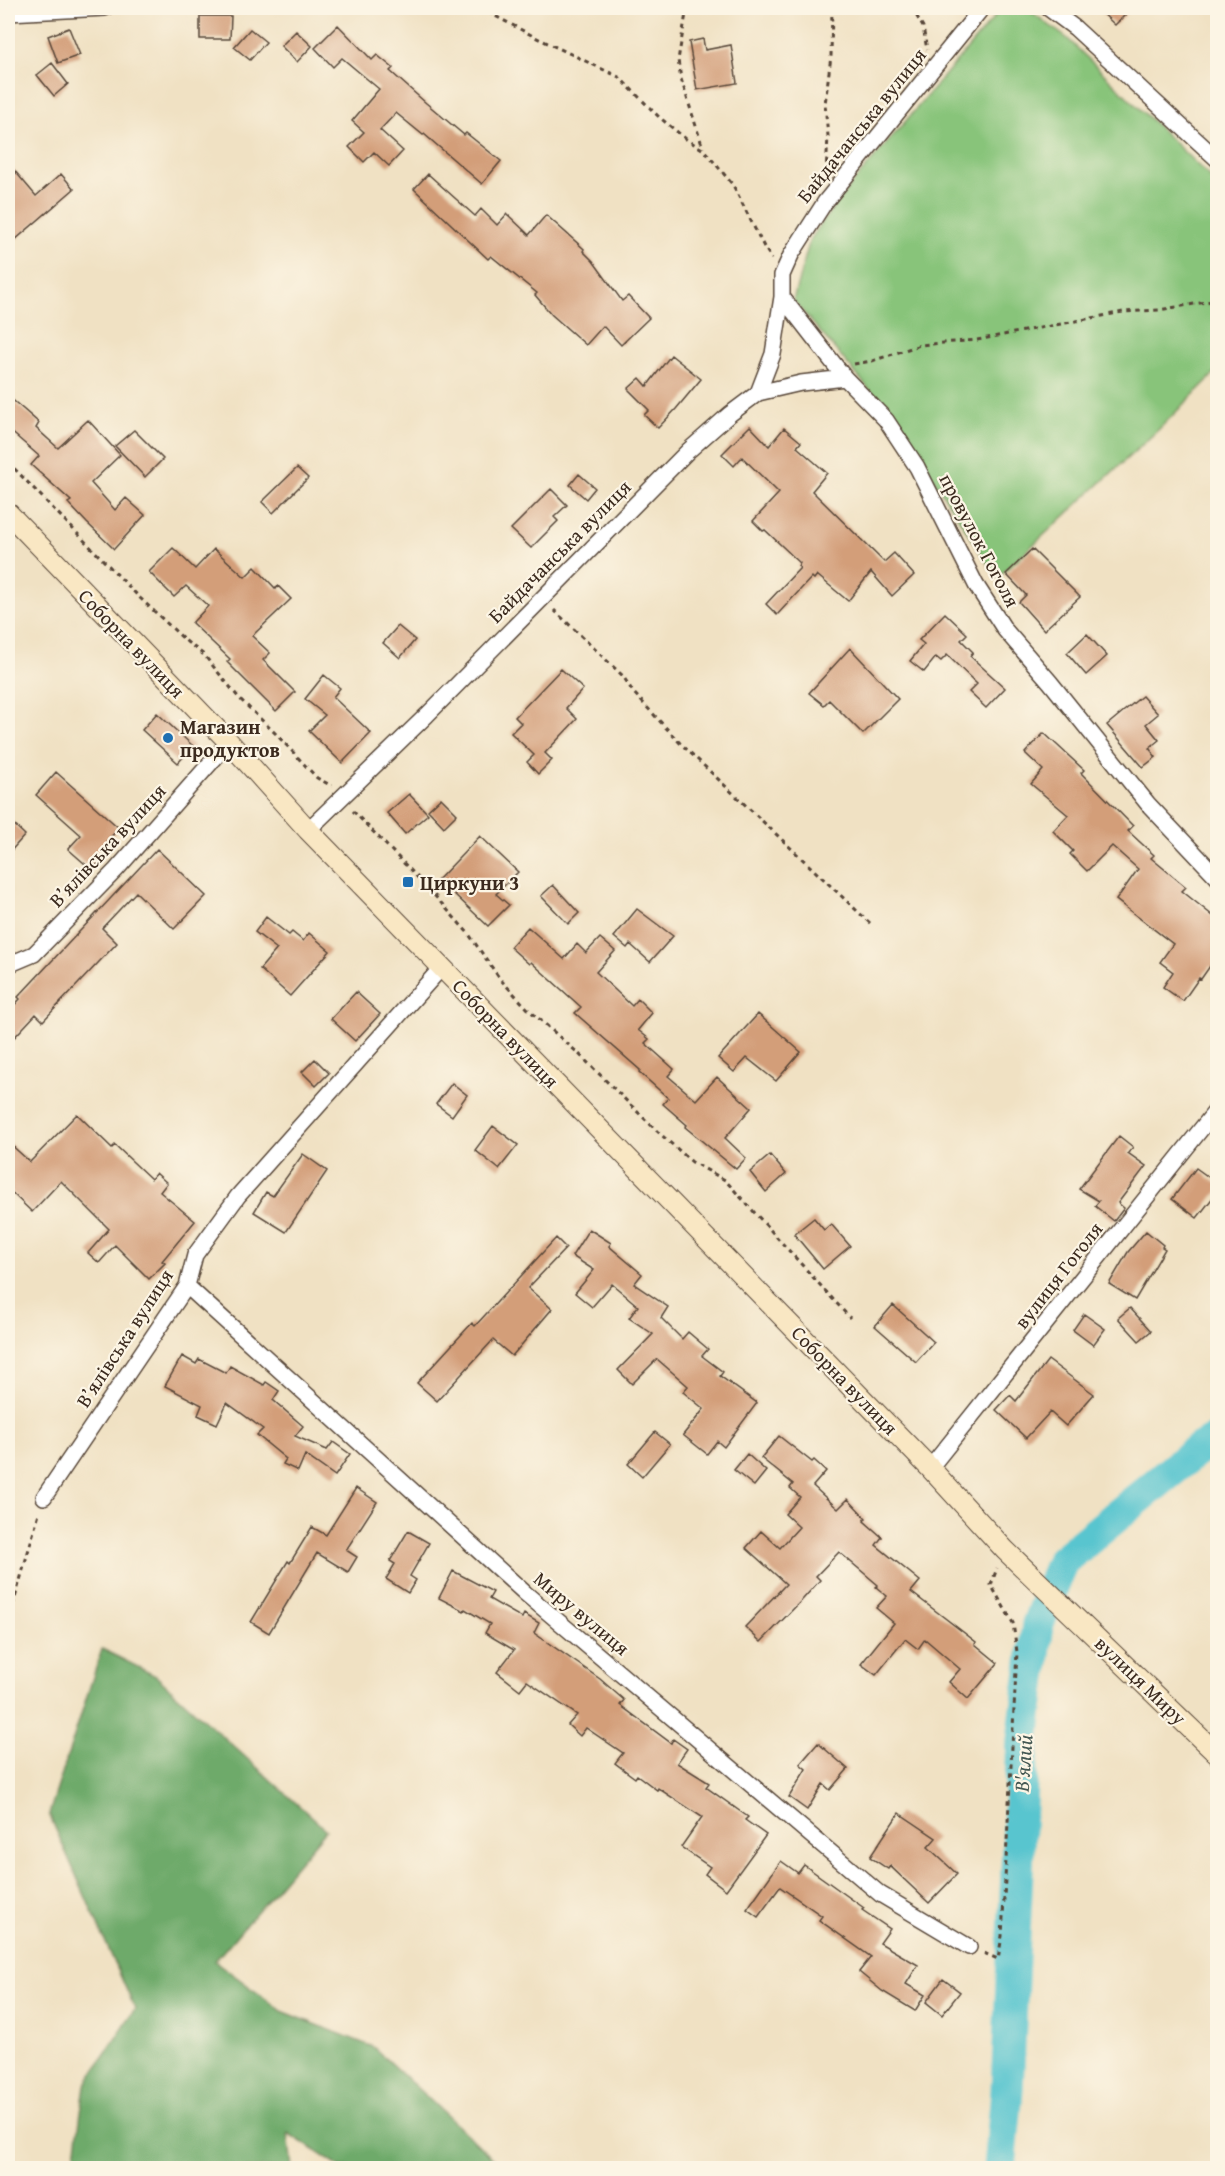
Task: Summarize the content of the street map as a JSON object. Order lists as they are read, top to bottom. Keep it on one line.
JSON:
{"streets":{"street":["Байдачанська вулиця","провулок Гоголя","Соборна вулиця","В’ялівська вулиця","вулиця Гоголя","Миру вулиця","вулиця Миру"]},"crossings":[["Байдачанська вулиця","провулок Гоголя"],["Байдачанська вулиця","Соборна вулиця"],["Соборна вулиця","В’ялівська вулиця"],["Соборна вулиця","вулиця Гоголя"],["Соборна вулиця","вулиця Миру"],["В’ялівська вулиця","Миру вулиця"]],"water":["В'ялий"],"places":{"other":["Магазин продуктов"],"transit":["Циркуни 3"]}}
